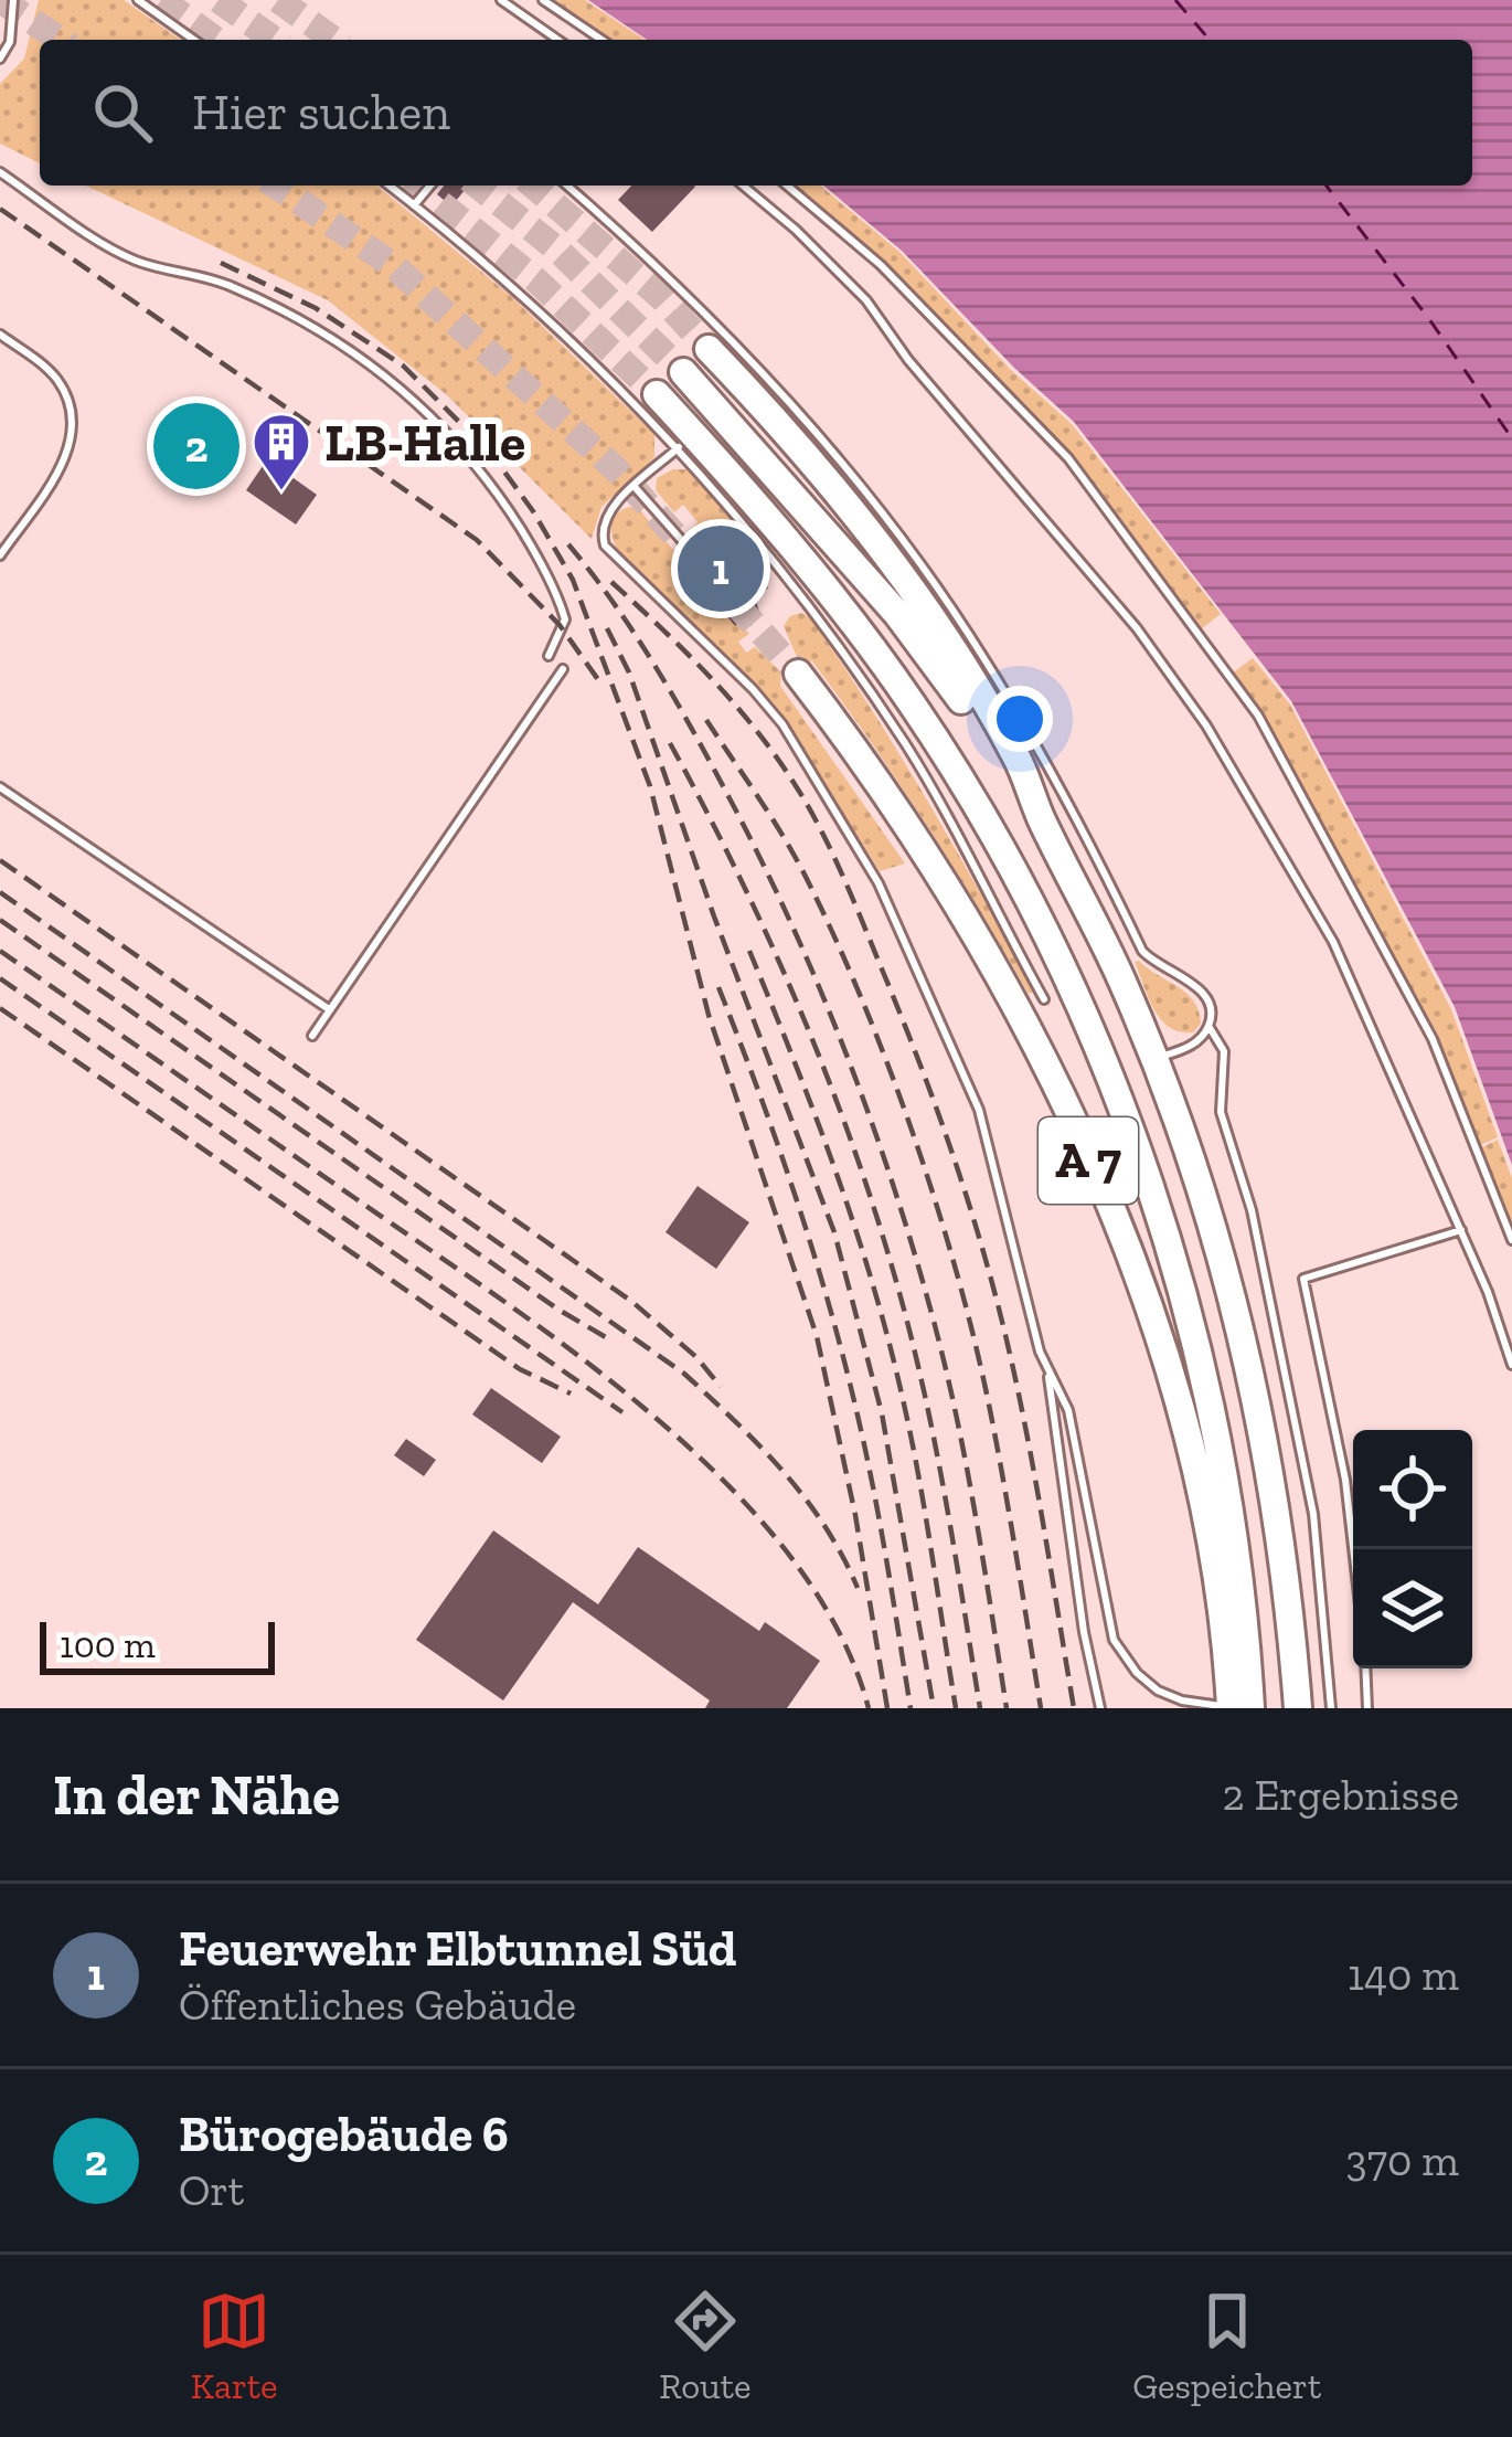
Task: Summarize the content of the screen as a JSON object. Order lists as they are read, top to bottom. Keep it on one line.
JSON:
{"streets":{"highway":["A 7"]},"places":{"building":["LB-Halle"]},"scale_bar":"100 m","page":{"search":"Hier suchen","pins":["2","1"],"scale":"100 m","heading":["In der Nähe","2 Ergebnisse"],"list":[{"mark":"1","name":"Feuerwehr Elbtunnel Süd","note":"Öffentliches Gebäude","value":"140 m"},{"mark":"2","name":"Bürogebäude 6","note":"Ort","value":"370 m"}],"nav":["Karte","Route","Gespeichert"]}}
